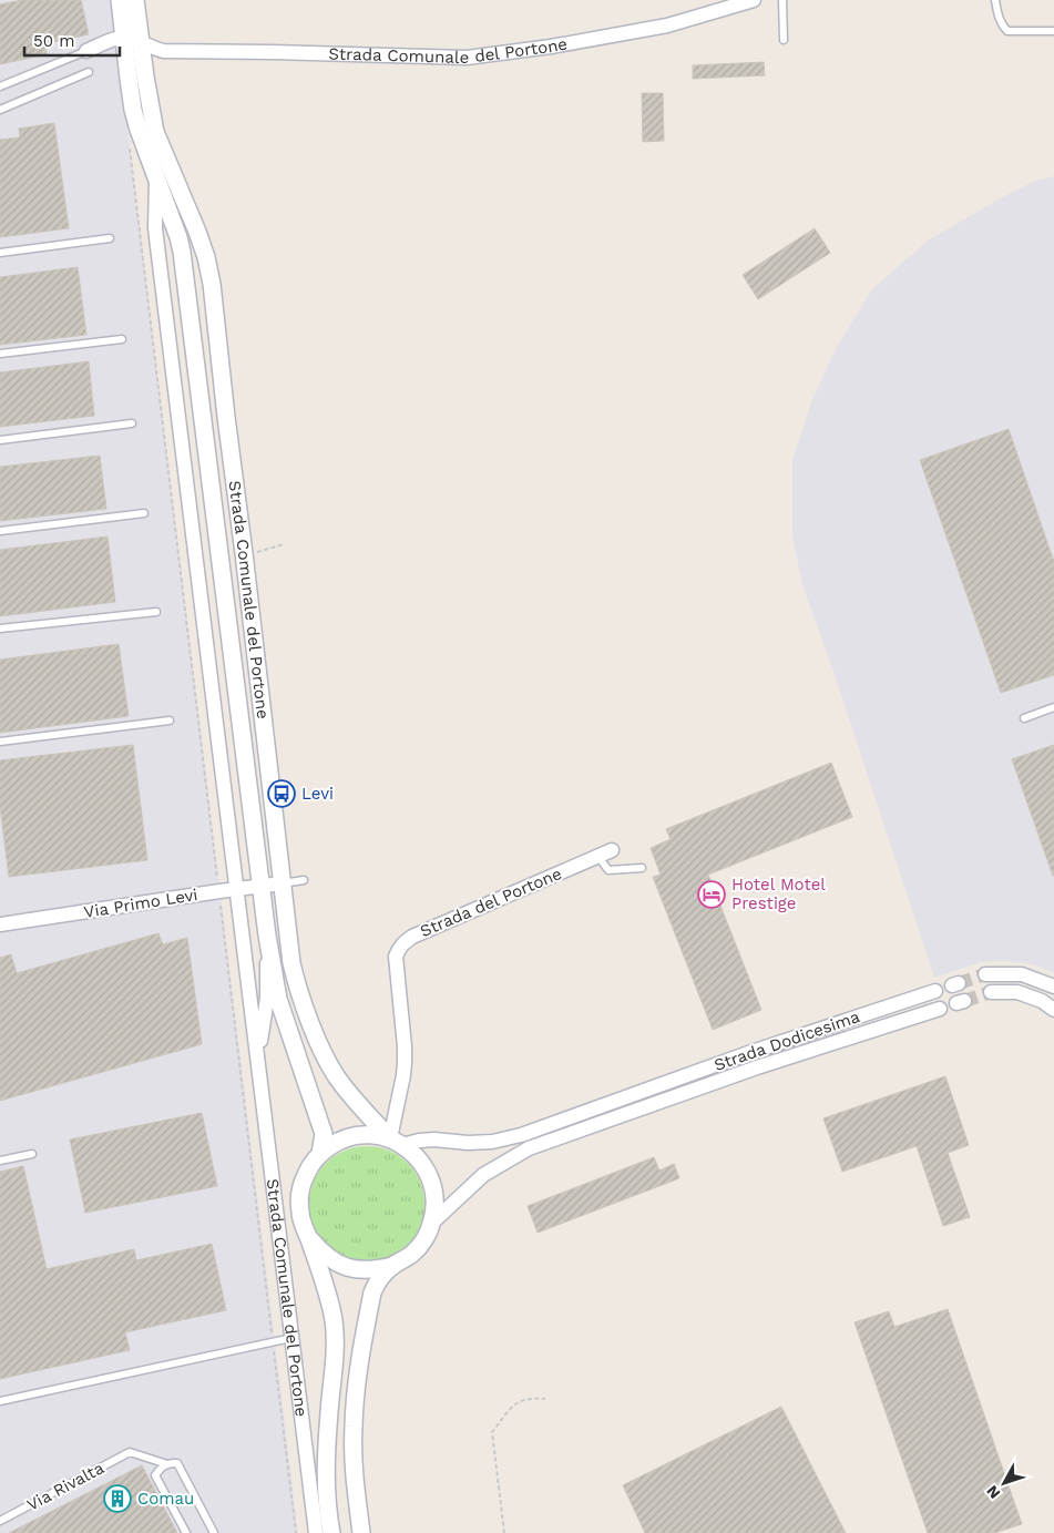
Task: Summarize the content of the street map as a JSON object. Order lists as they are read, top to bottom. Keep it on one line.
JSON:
{"streets":{"street":["Strada Comunale del Portone","Strada del Portone","Via Primo Levi","Strada Dodicesima"],"lane":["Via Rivalta"]},"crossings":[["Strada Comunale del Portone","Strada del Portone"],["Strada Comunale del Portone","Via Primo Levi"],["Strada Comunale del Portone","Strada Dodicesima"],["Strada del Portone","Strada Dodicesima"]],"places":{"bus stop":["Levi"],"hotel":["Hotel Motel Prestige"],"building":["Comau"]},"scale_bar":"50 m","north":"bottom left"}
